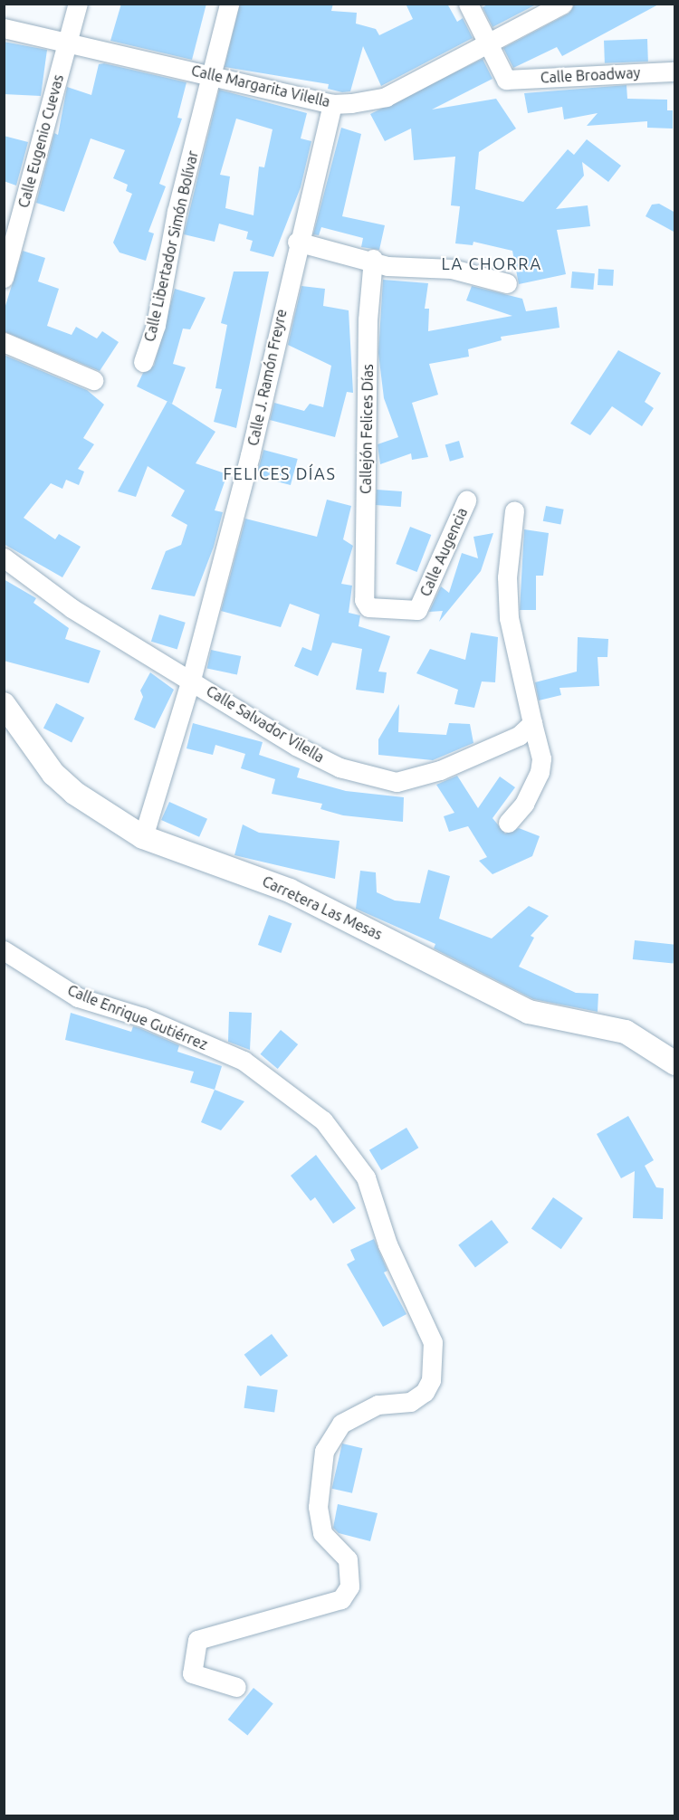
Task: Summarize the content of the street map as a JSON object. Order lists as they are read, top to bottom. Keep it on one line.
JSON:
{"streets":{"street":["Calle Broadway","Calle Margarita Vilella","Calle Eugenio Cuevas","Calle Libertador Simón Bolívar","Calle J. Ramón Freyre","Callejón Felices Días","Calle Augencia","Calle Salvador Vilella","Carretera Las Mesas","Calle Enrique Gutiérrez"]},"crossings":[["Calle Broadway","Calle Margarita Vilella"],["Calle Margarita Vilella","Calle Eugenio Cuevas"],["Calle Margarita Vilella","Calle Libertador Simón Bolívar"],["Calle Margarita Vilella","Calle J. Ramón Freyre"],["Calle J. Ramón Freyre","Calle Salvador Vilella"],["Calle J. Ramón Freyre","Carretera Las Mesas"],["Callejón Felices Días","Calle Augencia"]],"districts":["LA CHORRA","FELICES DÍAS"]}
